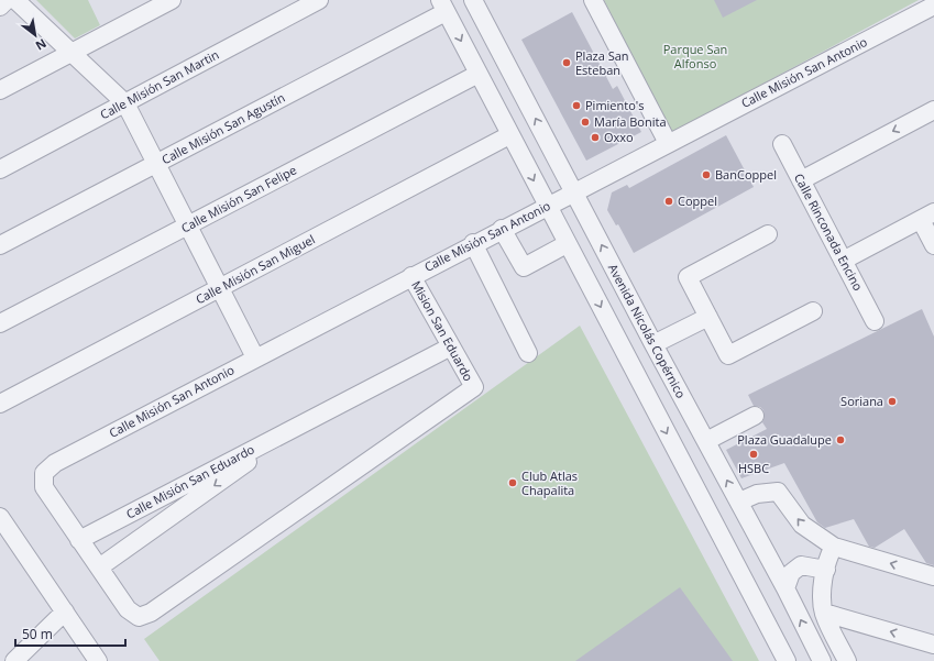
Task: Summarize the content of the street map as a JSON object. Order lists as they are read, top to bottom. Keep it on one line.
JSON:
{"streets":{"street":["Calle Misión San Antonio","Calle Misión San Martin","Calle Misión San Agustín","Calle Misión San Felipe","Calle Rinconada Encino","Calle Misión San Miguel","Mision San Eduardo","Avenida Nicolás Copérnico","Calle Misión San Eduardo"]},"crossings":[["Calle Misión San Antonio","Mision San Eduardo"],["Calle Misión San Antonio","Avenida Nicolás Copérnico"],["Calle Misión San Antonio","Calle Misión San Eduardo"],["Mision San Eduardo","Calle Misión San Eduardo"]],"parks":["Parque San Alfonso"],"places":["Plaza San Esteban","Pimiento's","María Bonita","Oxxo","BanCoppel","Coppel","Soriana","Plaza Guadalupe","HSBC","Club Atlas Chapalita"],"scale_bar":"50 m","north":"bottom right"}
